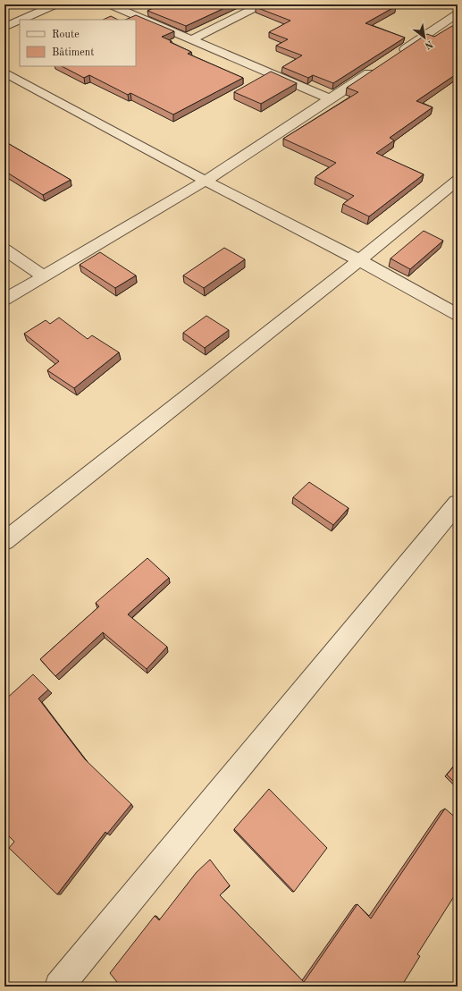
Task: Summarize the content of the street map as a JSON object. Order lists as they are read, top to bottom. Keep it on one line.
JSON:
{"legend":["Route","Bâtiment"],"north":"bottom right"}
